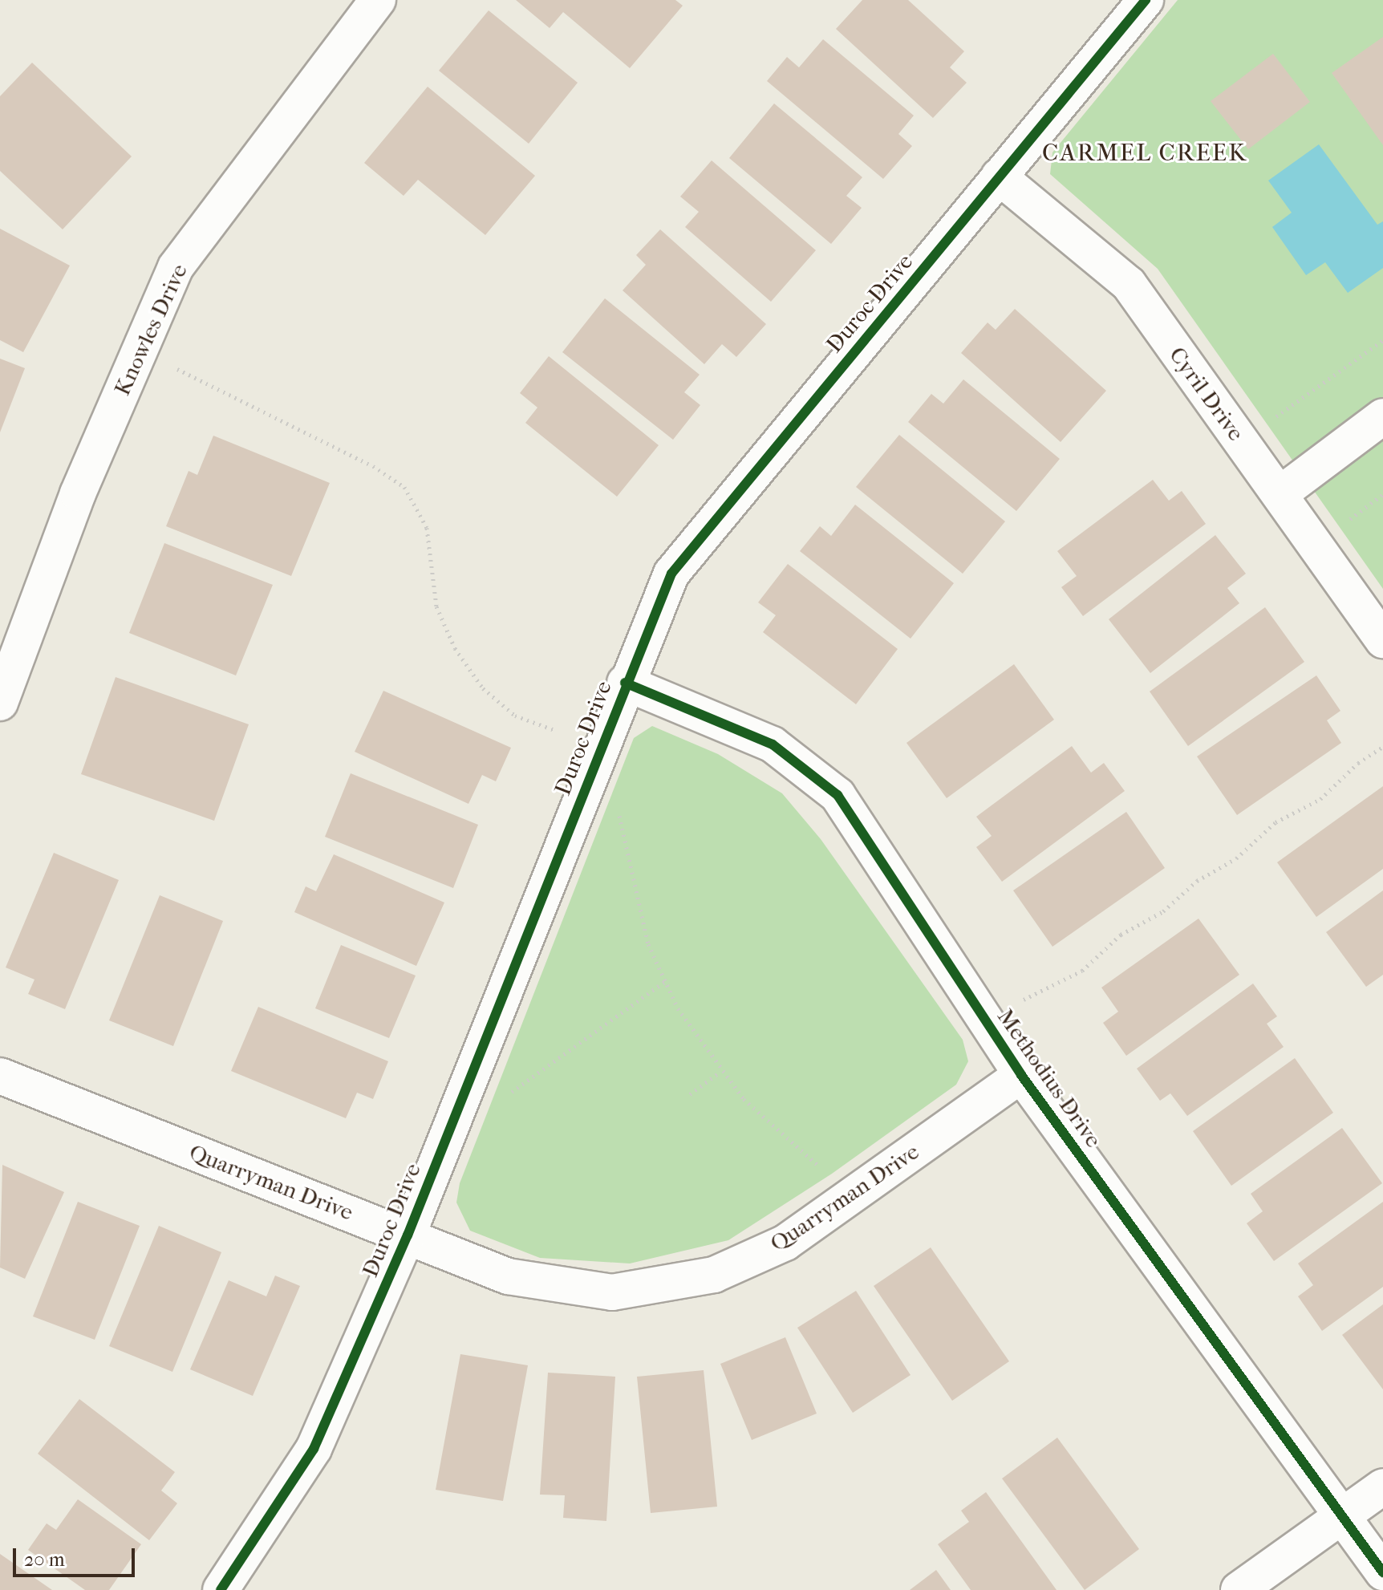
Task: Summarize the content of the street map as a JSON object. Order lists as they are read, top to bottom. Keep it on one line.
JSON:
{"streets":{"street":["Duroc Drive","Knowles Drive","Cyril Drive","Methodius Drive","Quarryman Drive"]},"crossings":[["Duroc Drive","Cyril Drive"],["Duroc Drive","Methodius Drive"],["Duroc Drive","Quarryman Drive"],["Methodius Drive","Quarryman Drive"]],"districts":["CARMEL CREEK"],"scale_bar":"20 m"}
